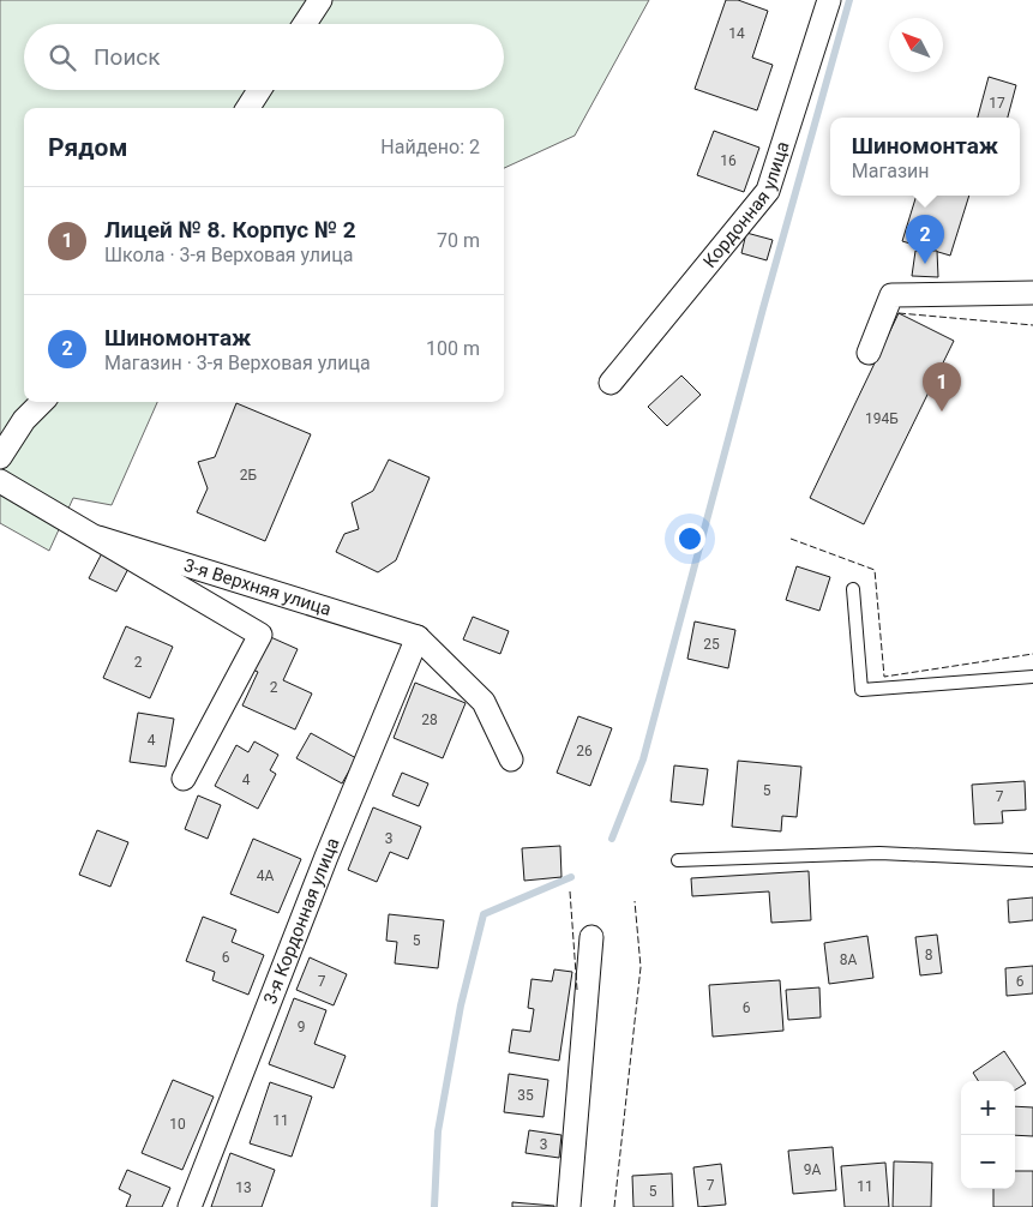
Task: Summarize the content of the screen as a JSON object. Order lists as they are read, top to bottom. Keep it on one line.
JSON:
{"streets":{"street":["Кордонная улица","3-я Верхняя улица","3-я Кордонная улица"]},"crossings":[["3-я Верхняя улица","3-я Кордонная улица"]],"house_numbers":["14","17","16","194Б","2Б","25","2","2","28","4","26","4","5","7","3","4А","5","8","6","8А","7","6","6","9","35","11","10","3","9А","7","11","13","5"],"north":"top left","page":{"search":"Поиск","heading":["Рядом","Найдено: 2"],"popup":["Шиномонтаж","Магазин"],"list":[{"mark":"1","name":"Лицей № 8. Корпус № 2","note":"Школа · 3-я Верховая улица","value":"70 m"},{"mark":"2","name":"Шиномонтаж","note":"Магазин · 3-я Верховая улица","value":"100 m"}],"pins":["2","1"],"map_buttons":["+","−"]}}
